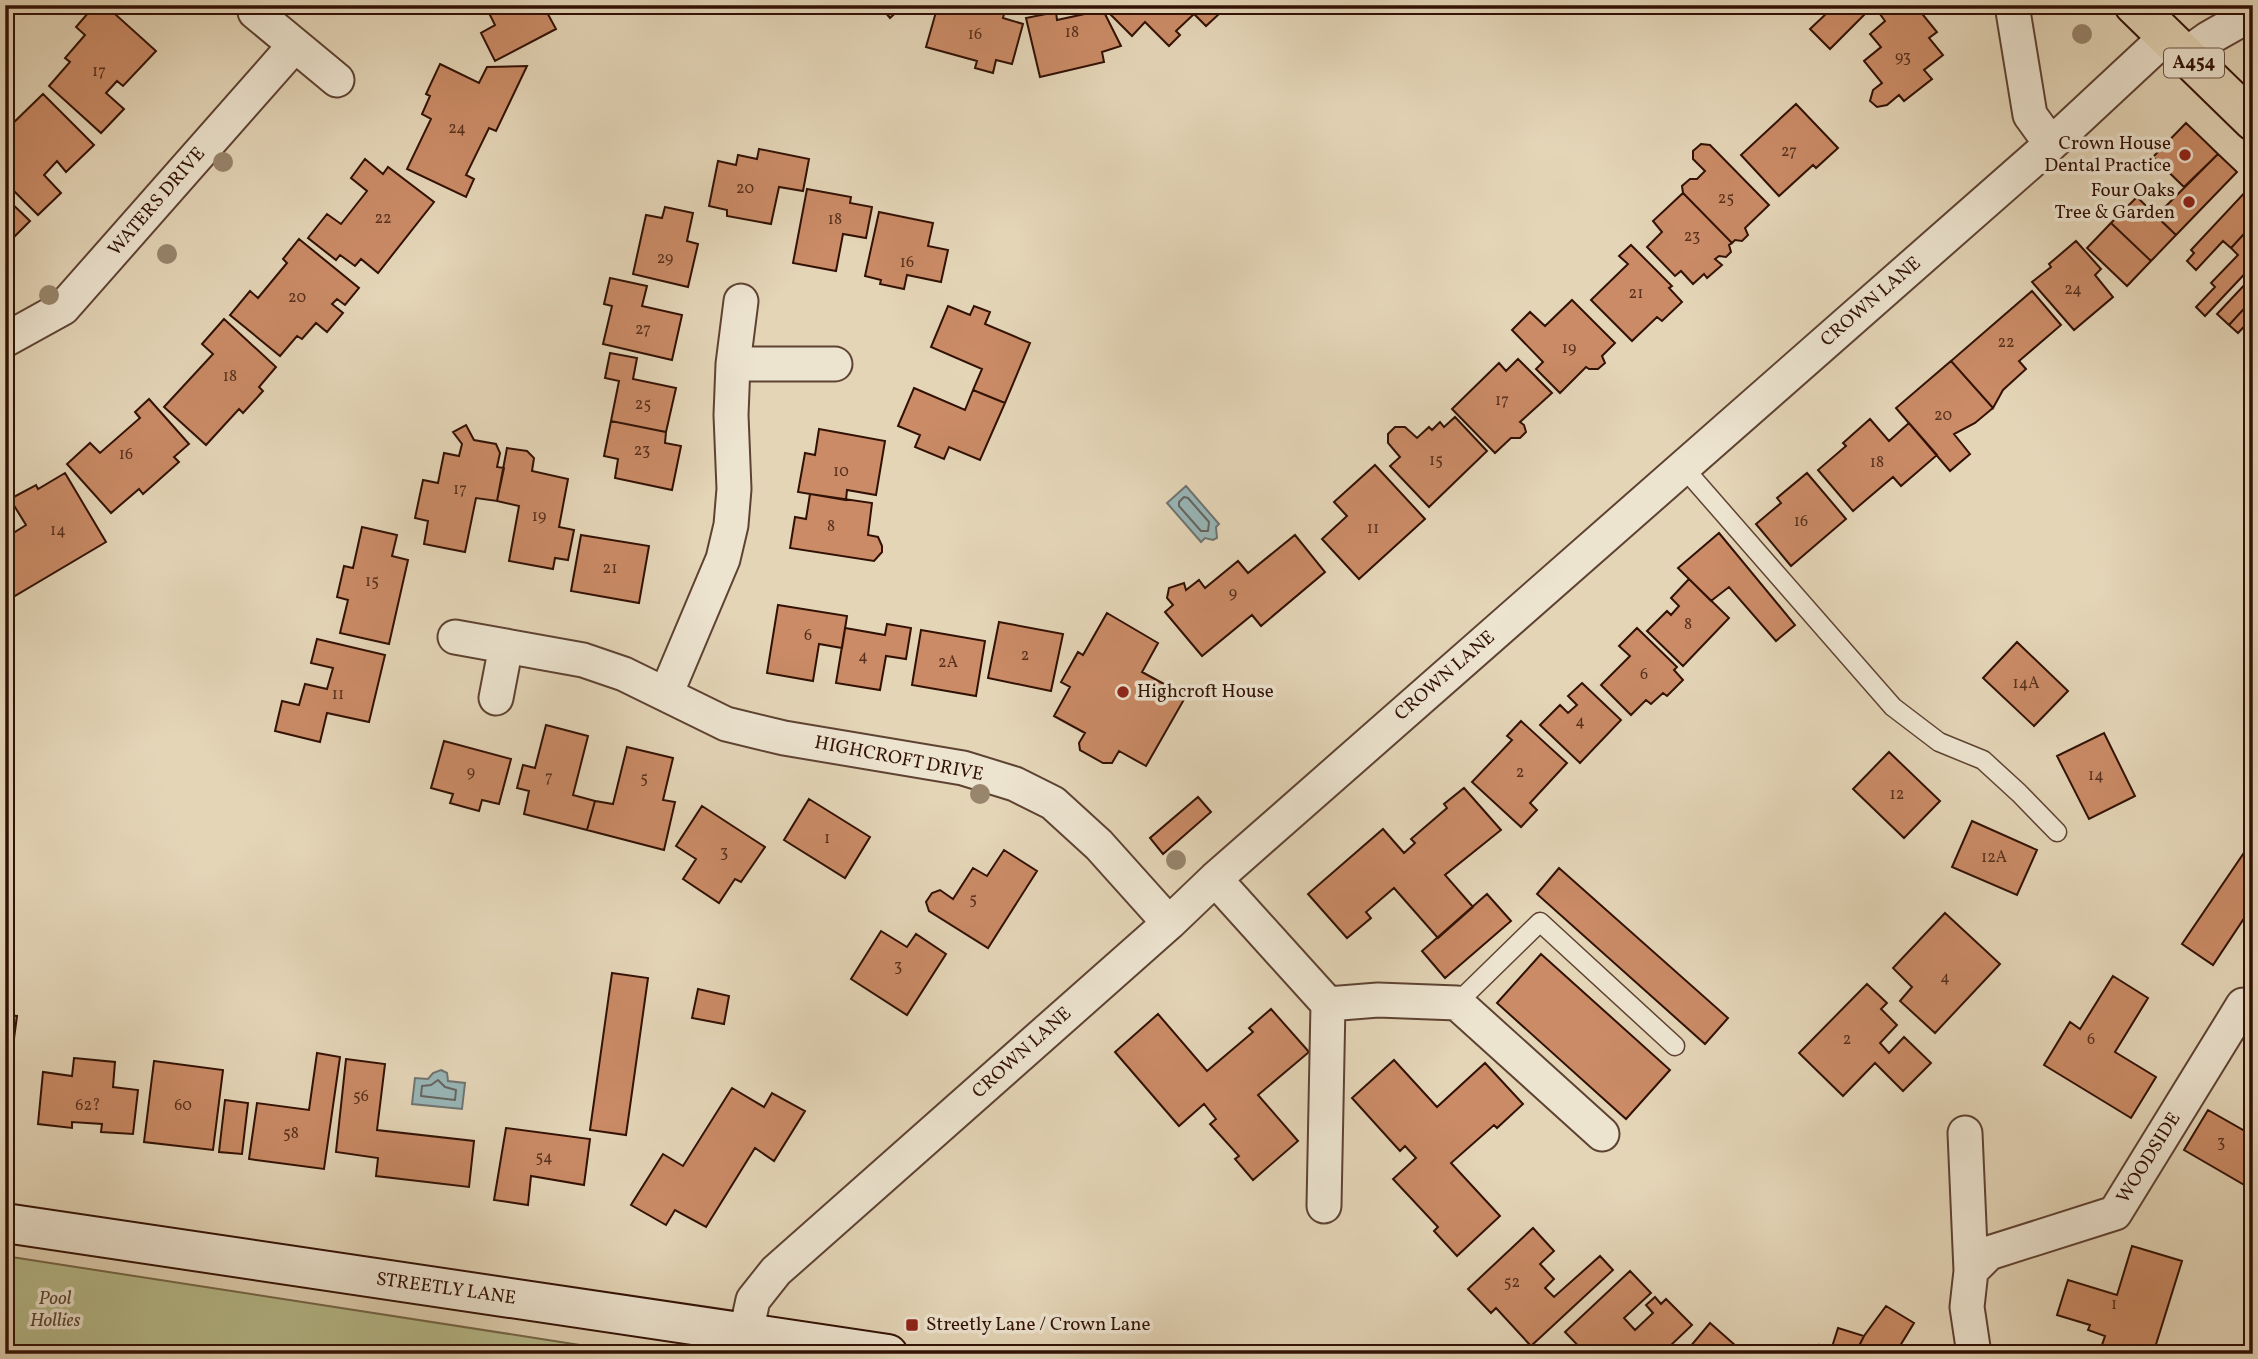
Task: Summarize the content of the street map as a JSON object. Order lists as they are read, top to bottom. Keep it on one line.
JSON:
{"streets":{"main road":["A454","STREETLY LANE"],"street":["WATERS DRIVE","CROWN LANE","HIGHCROFT DRIVE","WOODSIDE"]},"crossings":[["A454","CROWN LANE"],["CROWN LANE","HIGHCROFT DRIVE"],["CROWN LANE","STREETLY LANE"]],"parks":["Pool Hollies"],"places":{"other":["Crown House Dental Practice","Four Oaks Tree & Garden","Highcroft House"],"transit":["Streetly Lane / Crown Lane"]},"house_numbers":["18","16","93","17","24","27","20","25","22","18","23","29","16","24","21","20","27","22","19","18","17","25","20","23","16","15","18","10","17","19","16","8","11","14","21","15","9","8","6","2","4","2A","6","14A","11","4","9","2","14","7","5","12","1","3","12A","5","3","4","2","6","56","62?","60","58","3","54","52","1"]}
